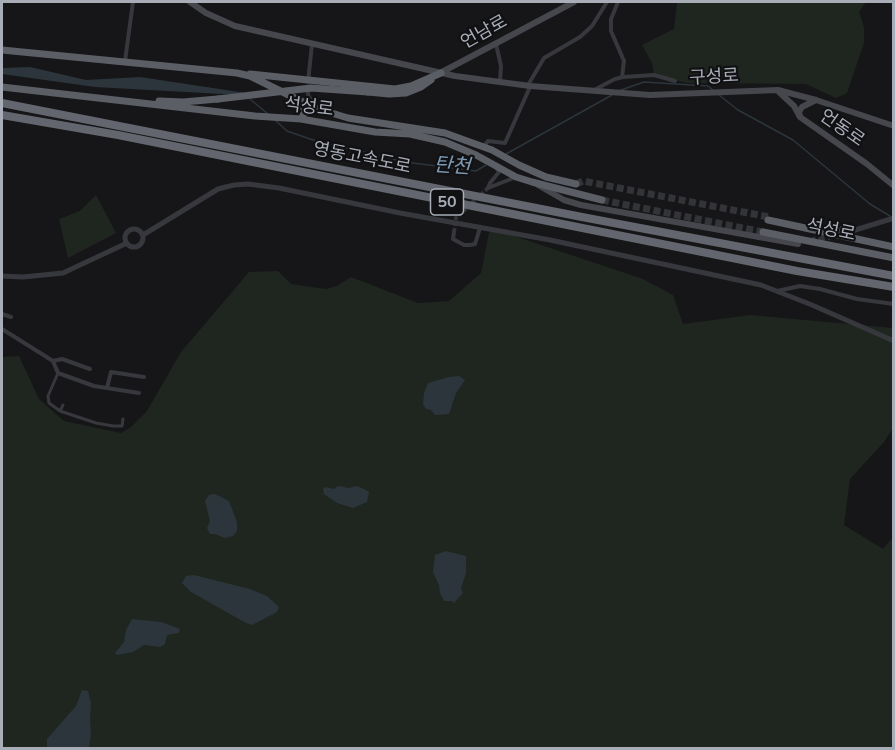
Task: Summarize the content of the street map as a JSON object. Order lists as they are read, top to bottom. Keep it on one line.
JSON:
{"streets":{"highway":["석성로","영동고속도로","50"],"main road":["언남로","구성로","언동로"]},"crossings":[["언남로","구성로"],["구성로","언동로"]],"water":["탄천"]}
